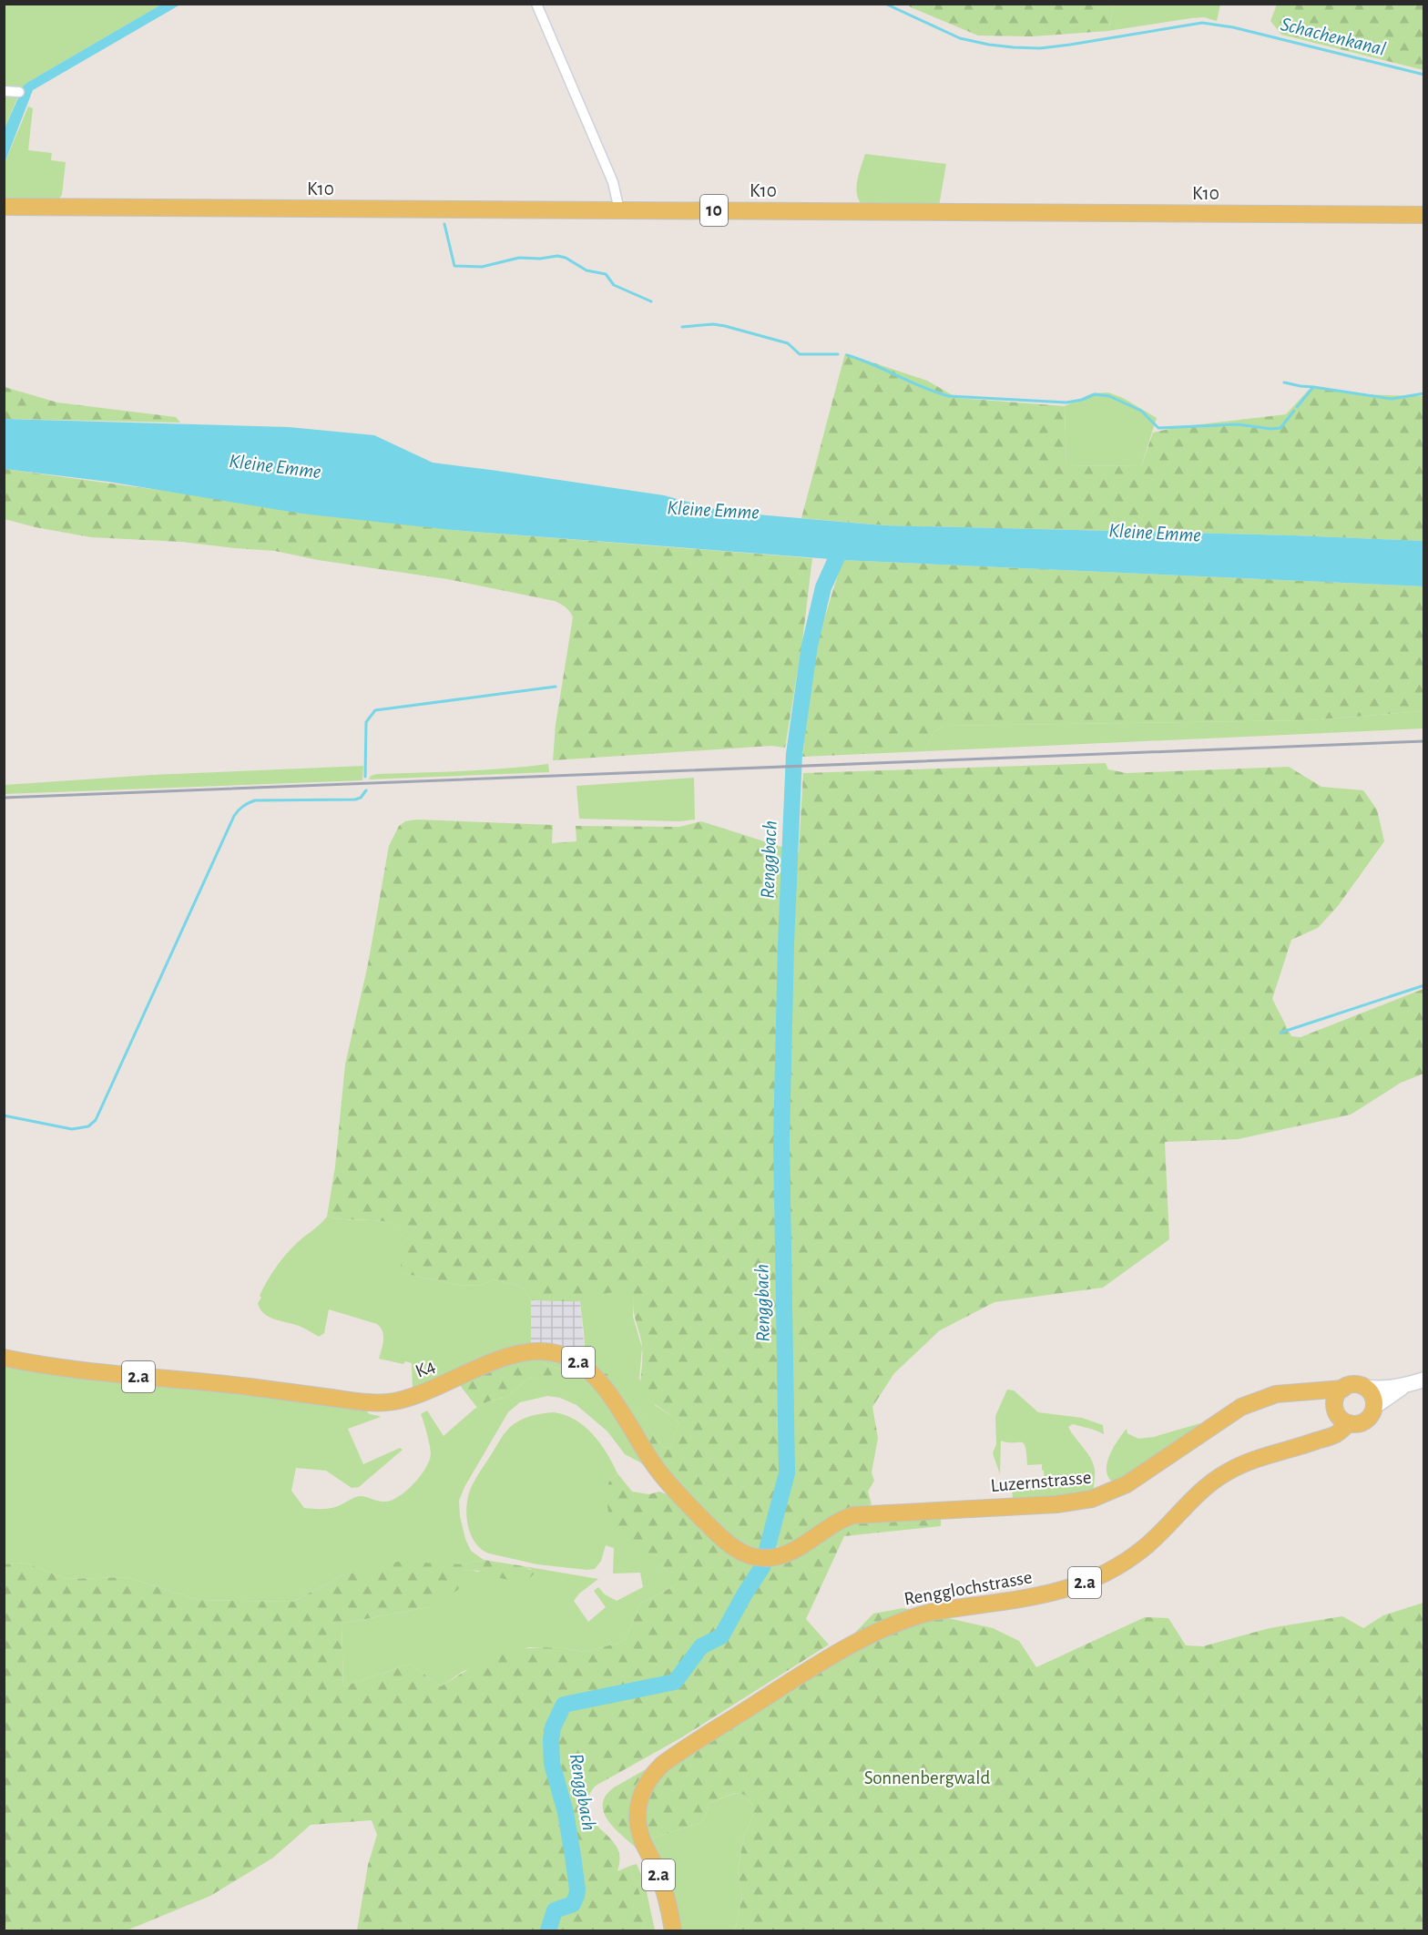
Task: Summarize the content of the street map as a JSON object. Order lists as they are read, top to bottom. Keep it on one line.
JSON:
{"streets":{"main road":["K10","10","2.a","K4","Luzernstrasse","Rengglochstrasse"]},"crossings":[["K4","Luzernstrasse"],["Luzernstrasse","Rengglochstrasse"]],"water":["Schachenkanal","Kleine Emme","Renggbach"],"parks":["Sonnenbergwald"]}
